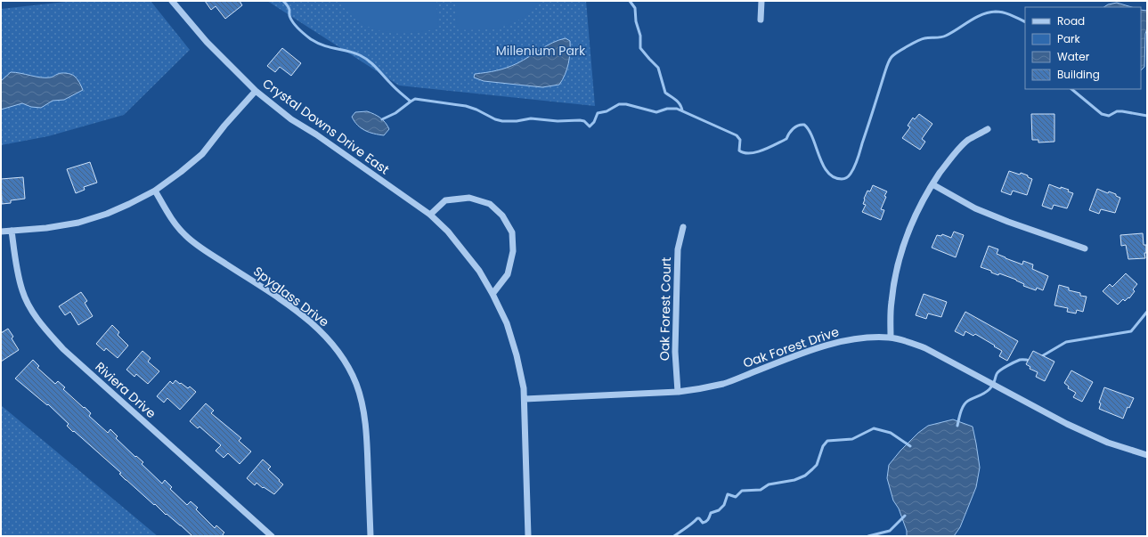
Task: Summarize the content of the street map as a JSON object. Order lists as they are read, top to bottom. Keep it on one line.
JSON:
{"streets":{"street":["Crystal Downs Drive East","Spyglass Drive","Oak Forest Court","Oak Forest Drive","Riviera Drive"]},"crossings":[["Crystal Downs Drive East","Oak Forest Drive"],["Oak Forest Court","Oak Forest Drive"]],"parks":["Millenium Park"],"legend":["Road","Park","Water","Building"]}
